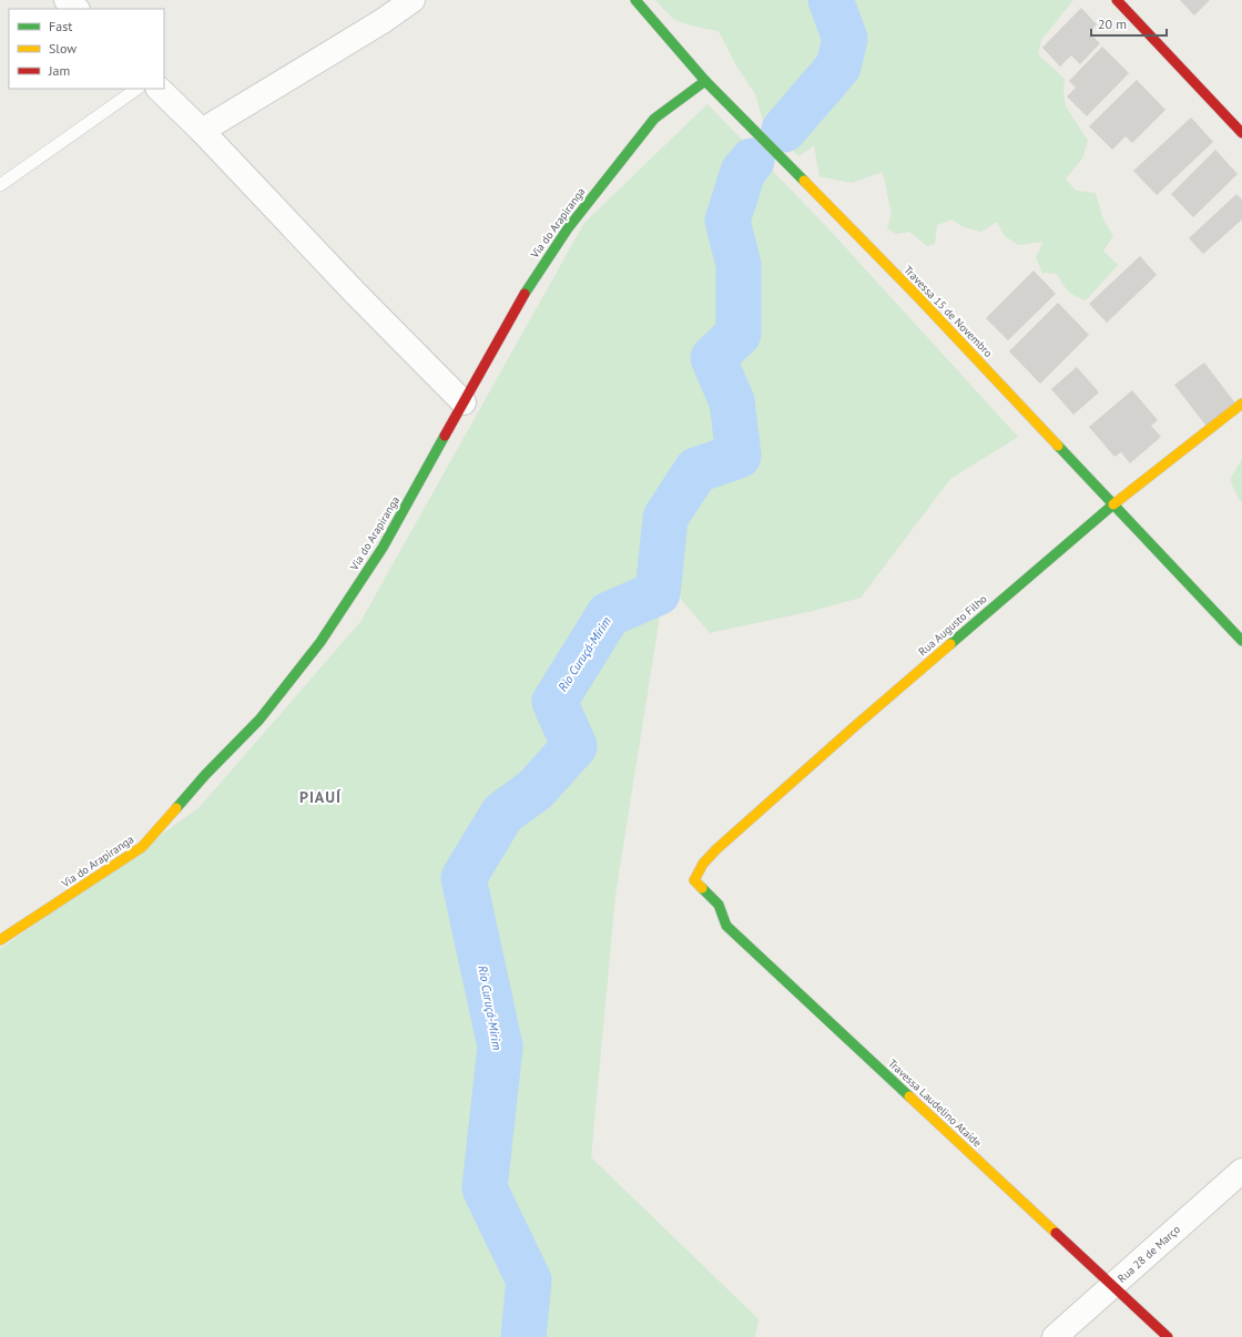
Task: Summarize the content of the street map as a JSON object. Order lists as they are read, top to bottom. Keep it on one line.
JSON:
{"streets":{"street":["Via do Arapiranga","Travessa 15 de Novembro","Rua Augusto Filho","Travessa Laudelino Ataíde","Rua 28 de Março"]},"crossings":[["Via do Arapiranga","Travessa 15 de Novembro"],["Travessa 15 de Novembro","Rua Augusto Filho"],["Rua Augusto Filho","Travessa Laudelino Ataíde"],["Travessa Laudelino Ataíde","Rua 28 de Março"]],"districts":["PIAUÍ"],"water":["Rio Curuçá-Mirim"],"legend":["Fast","Slow","Jam"],"scale_bar":"20 m"}
